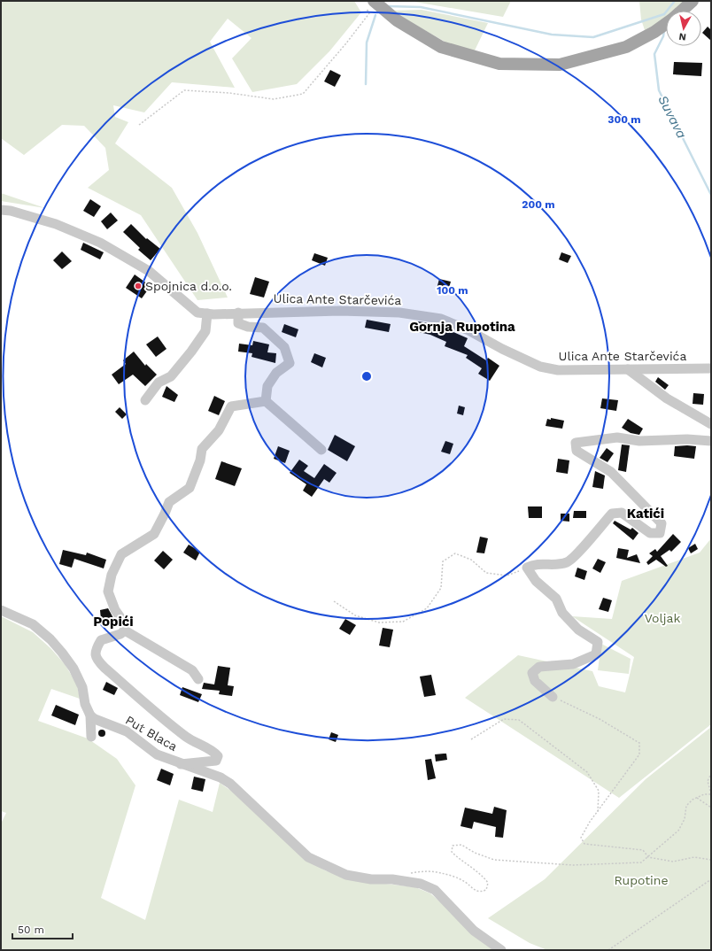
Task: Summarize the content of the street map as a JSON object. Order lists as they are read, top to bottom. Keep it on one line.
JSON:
{"streets":{"street":["Ulica Ante Starčevića","Put Blaca"]},"districts":["Gornja Rupotina","Katići","Popići"],"water":["Suvava"],"parks":["Voljak","Rupotine"],"places":["Spojnica d.o.o."],"scale_bar":"50 m","north":"bottom","rings":["300 m","200 m","100 m"]}
